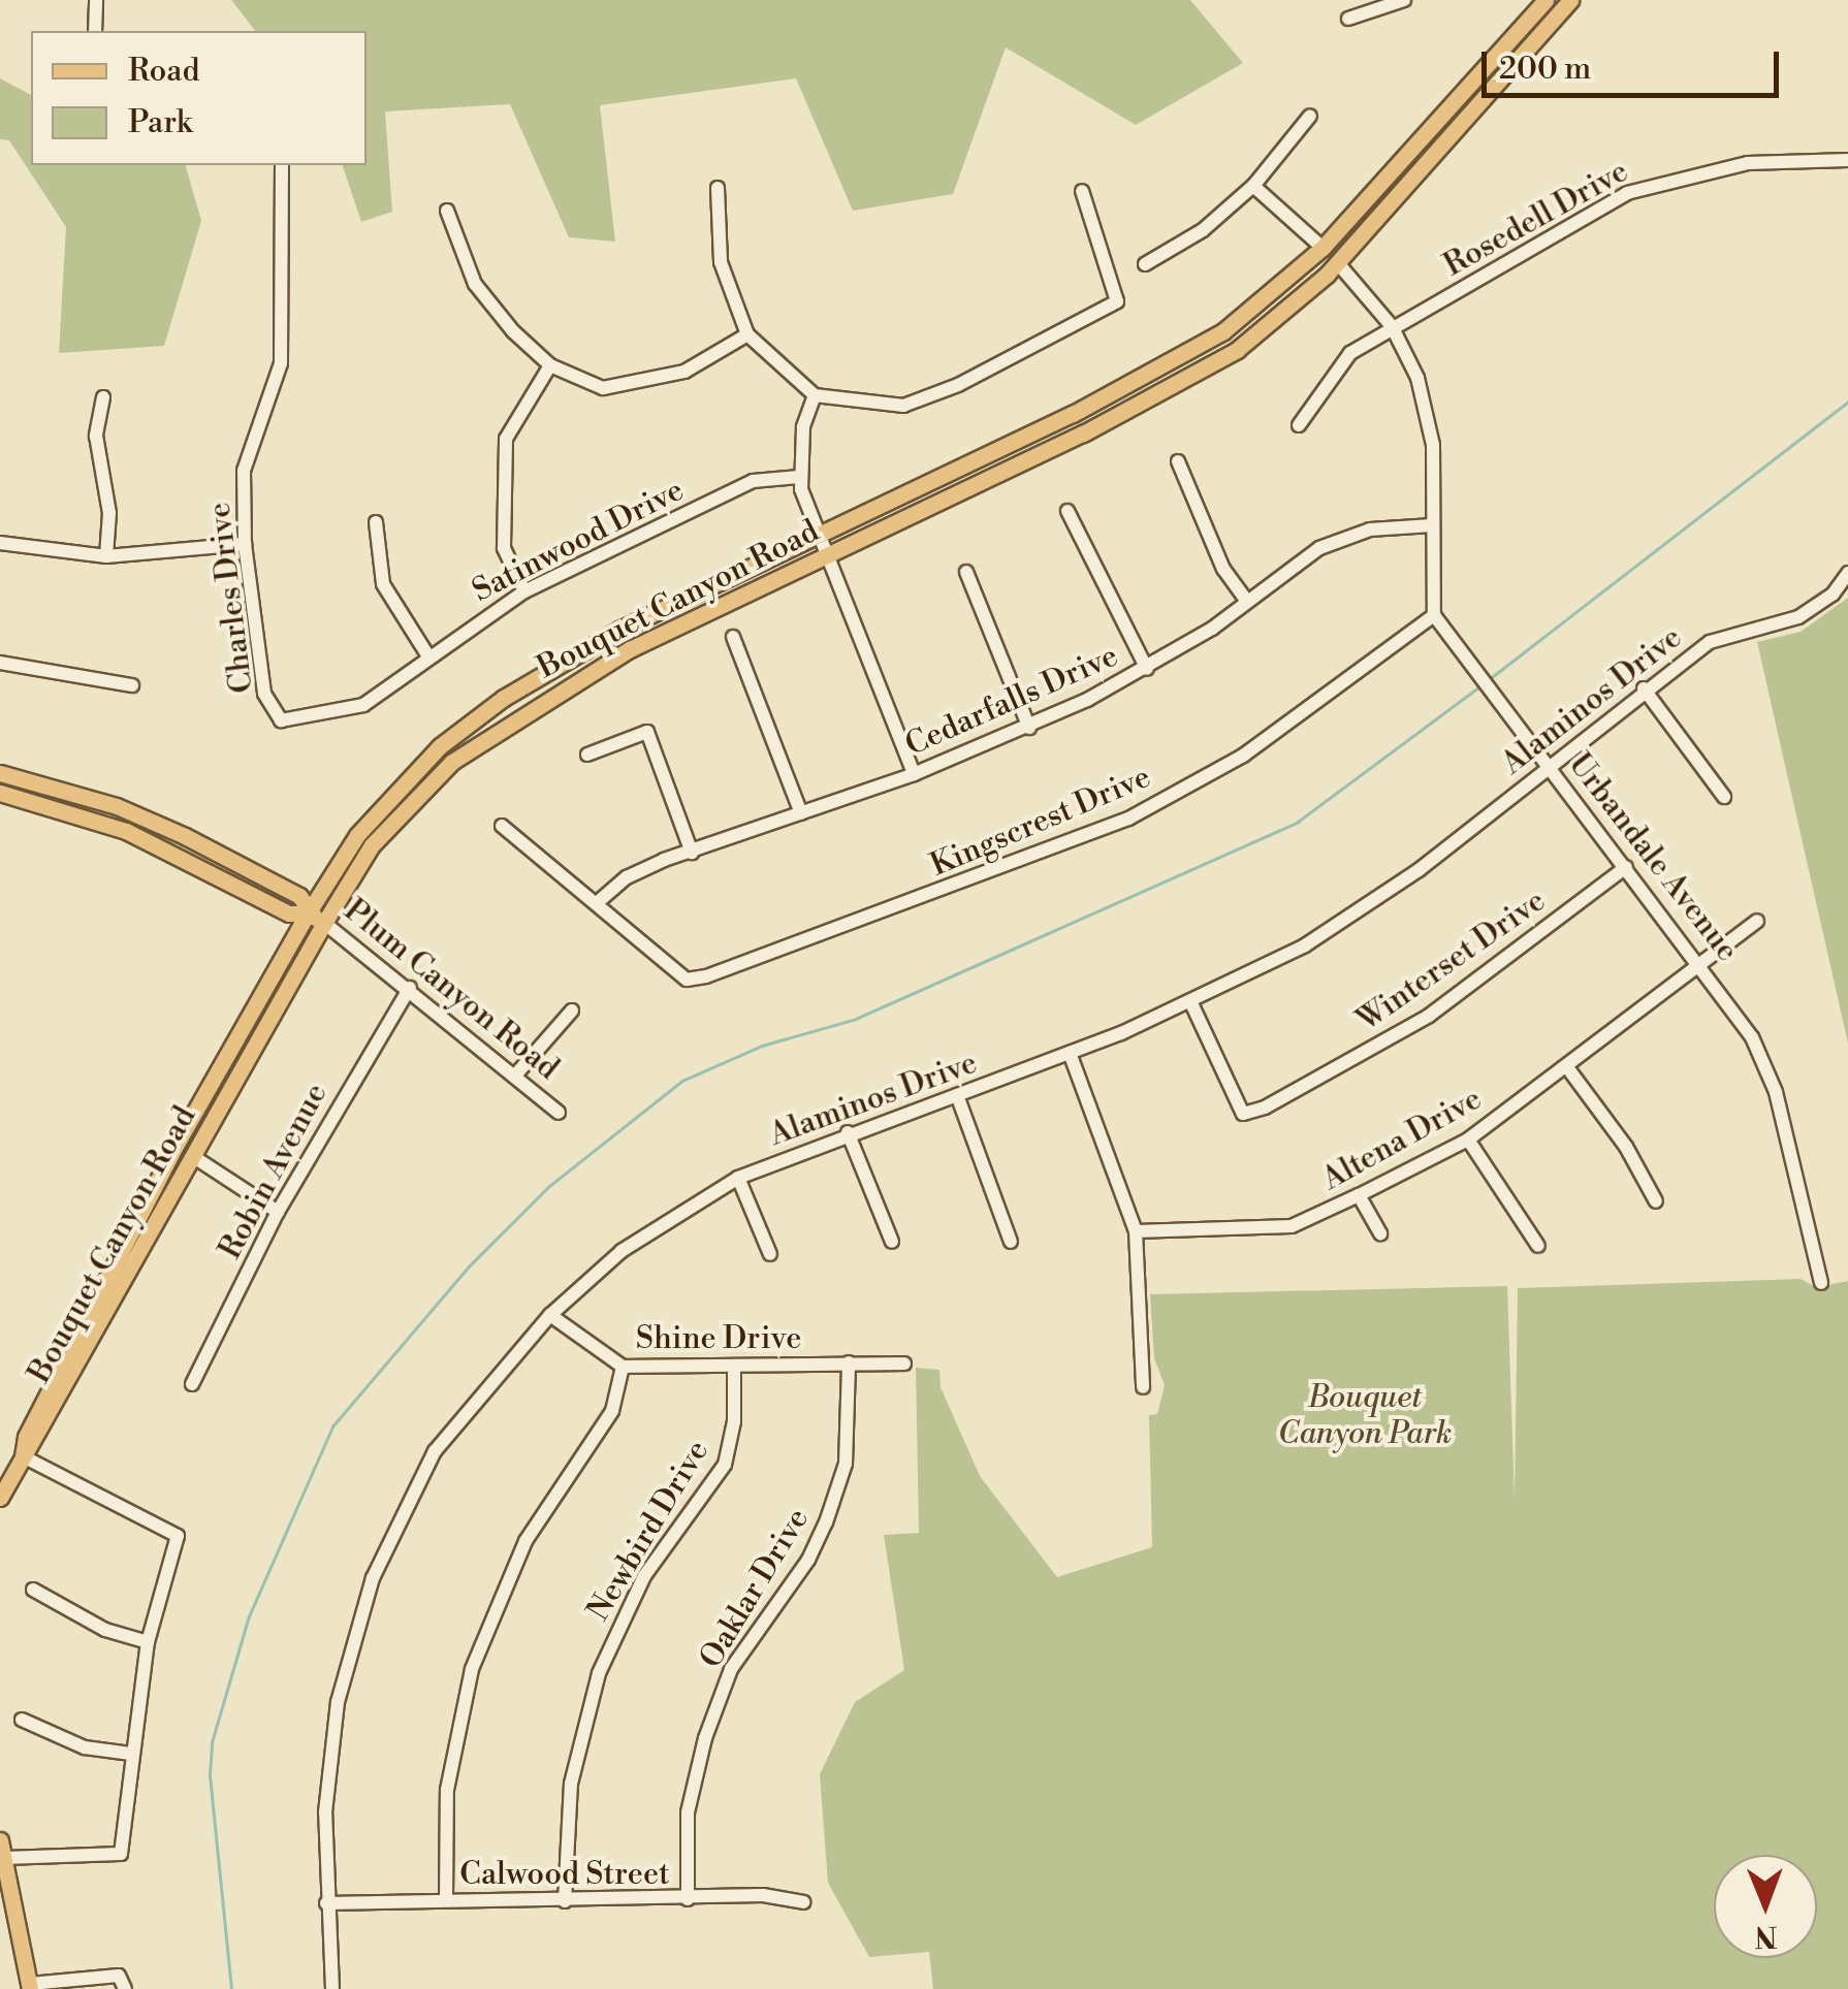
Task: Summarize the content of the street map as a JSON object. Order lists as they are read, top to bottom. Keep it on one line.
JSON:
{"streets":{"main road":["Bouquet Canyon Road","Plum Canyon Road"],"street":["Rosedell Drive","Satinwood Drive","Charles Drive","Cedarfalls Drive","Alaminos Drive","Kingscrest Drive","Urbandale Avenue","Winterset Drive","Altena Drive","Robin Avenue","Shine Drive","Newbird Drive","Oaklar Drive","Calwood Street"]},"crossings":[["Satinwood Drive","Charles Drive"],["Bouquet Canyon Road","Plum Canyon Road"],["Cedarfalls Drive","Kingscrest Drive"],["Alaminos Drive","Urbandale Avenue"],["Alaminos Drive","Winterset Drive"],["Alaminos Drive","Shine Drive"],["Alaminos Drive","Calwood Street"],["Kingscrest Drive","Urbandale Avenue"],["Urbandale Avenue","Winterset Drive"],["Urbandale Avenue","Altena Drive"],["Plum Canyon Road","Robin Avenue"],["Shine Drive","Newbird Drive"],["Shine Drive","Oaklar Drive"],["Newbird Drive","Calwood Street"],["Oaklar Drive","Calwood Street"]],"parks":["Bouquet Canyon Park"],"legend":["Road","Park"],"scale_bar":"200 m","north":"bottom"}
